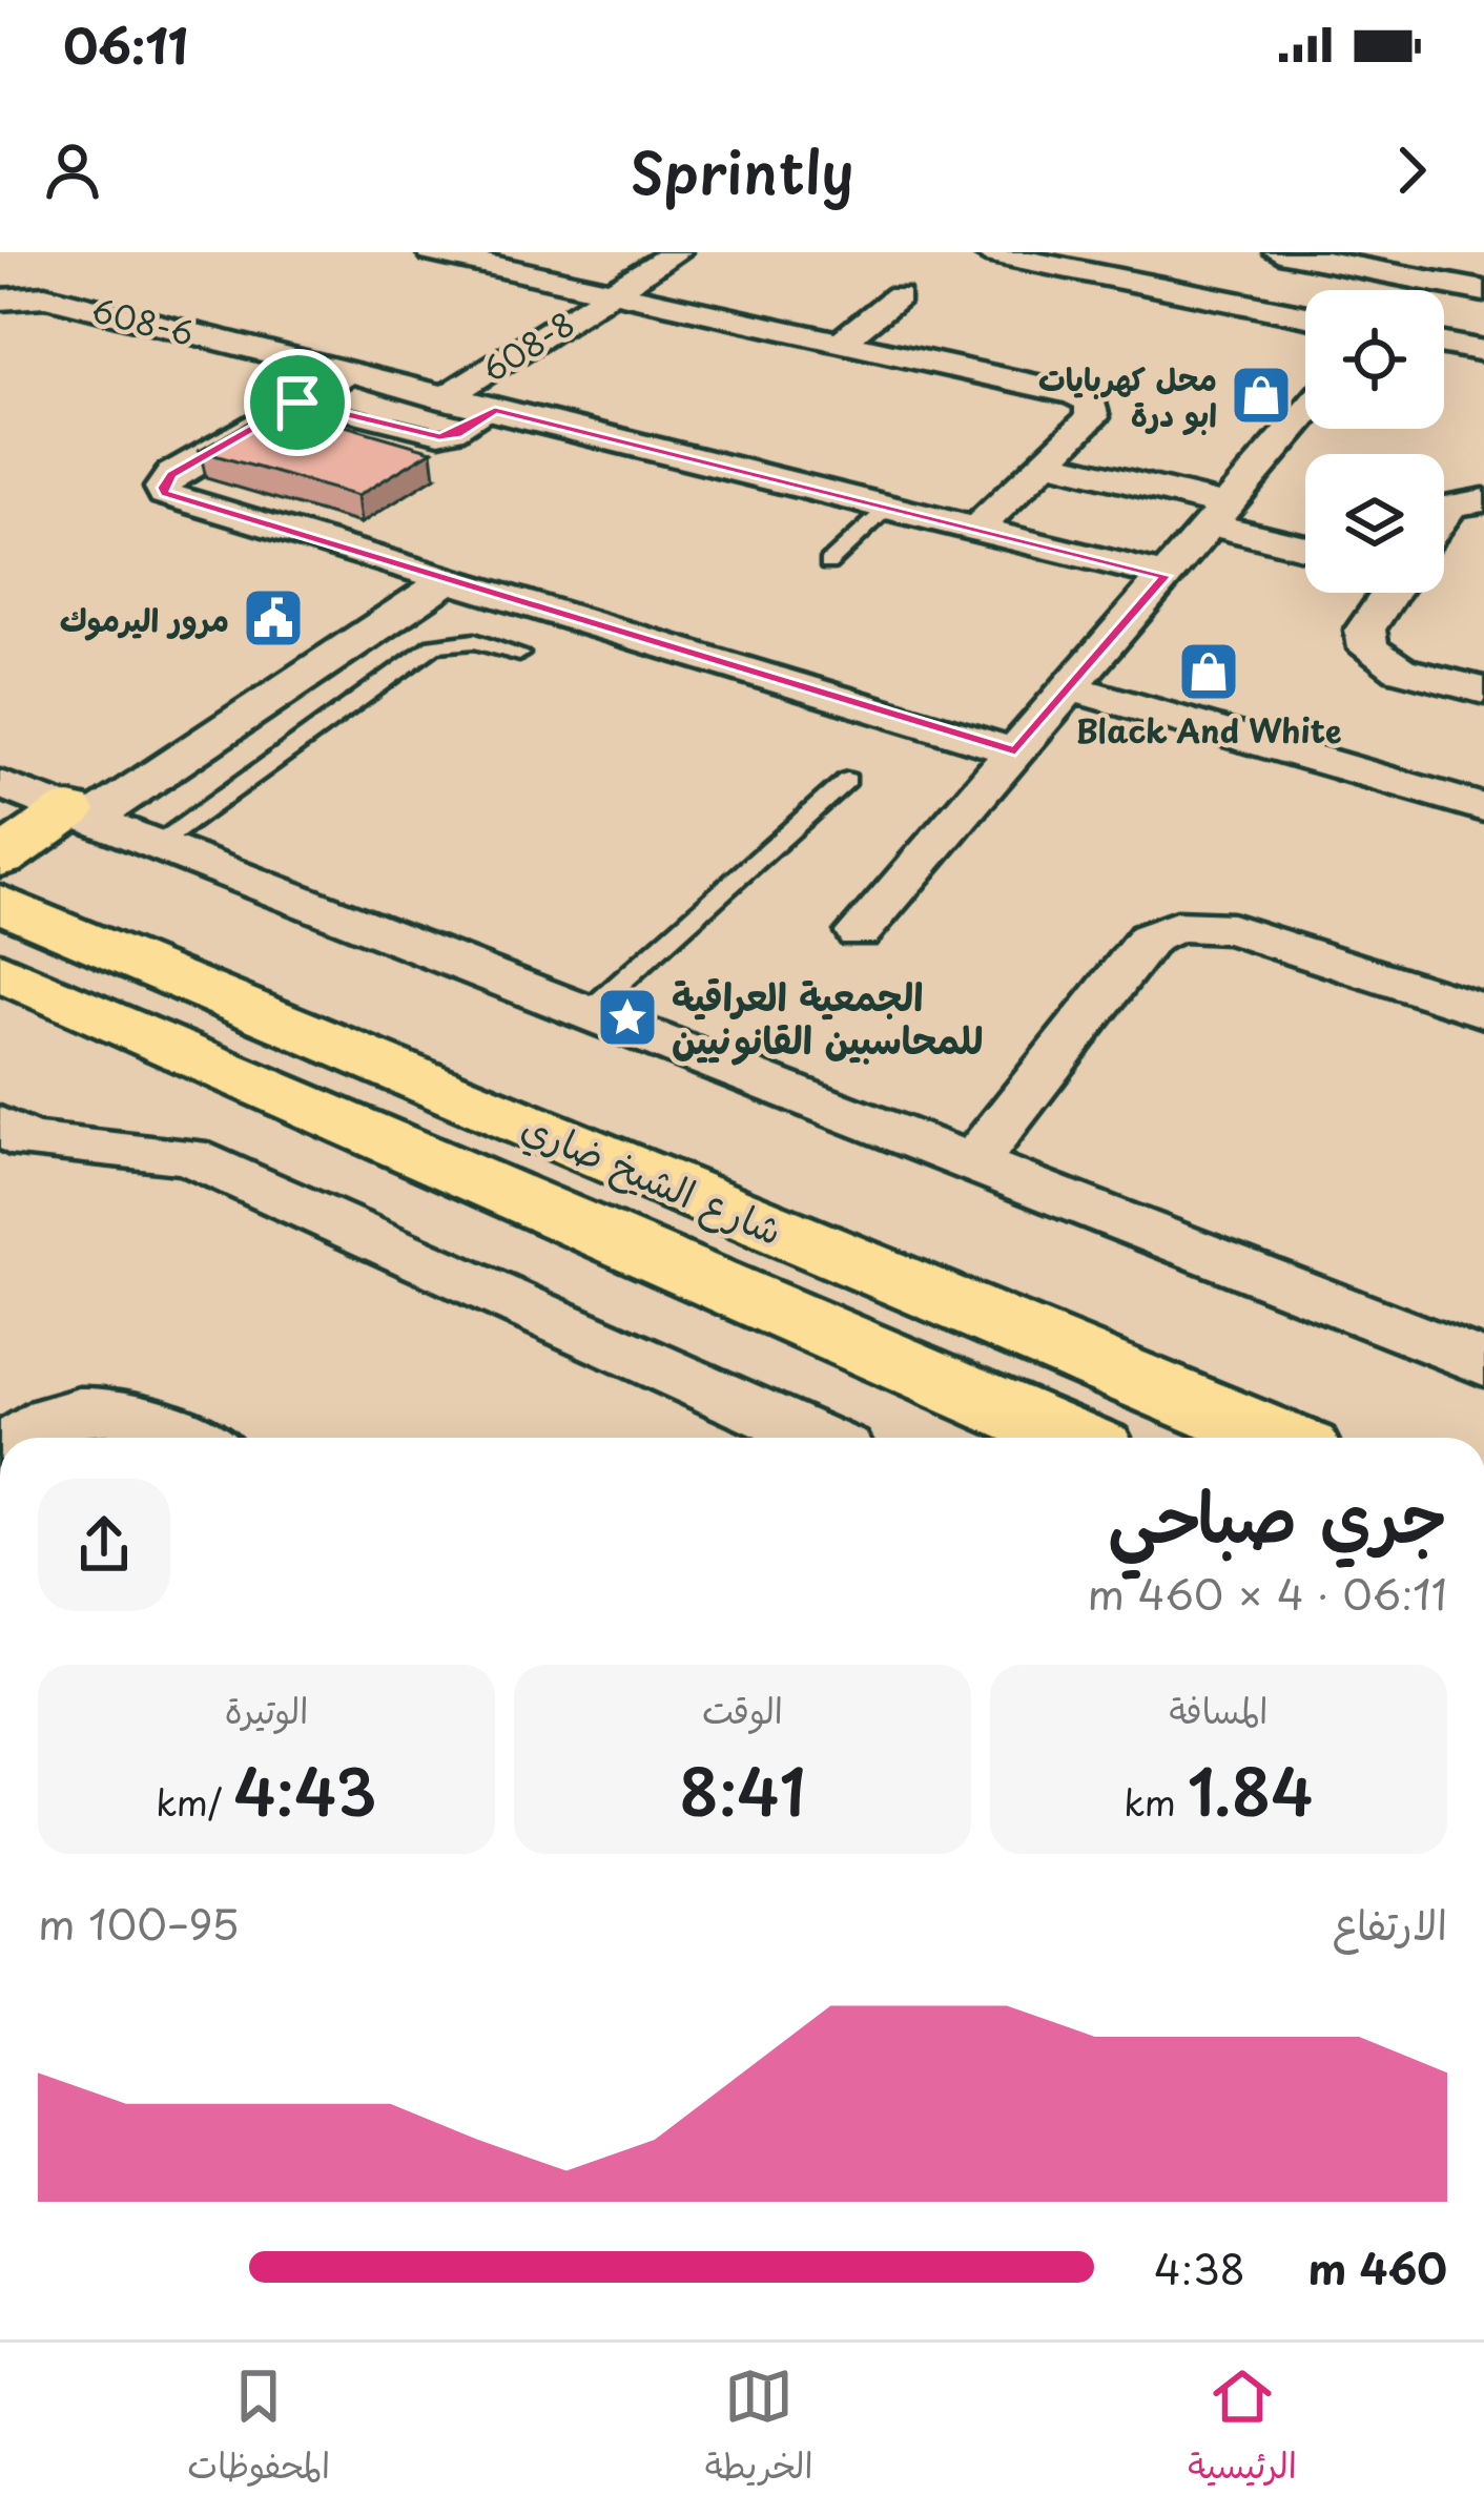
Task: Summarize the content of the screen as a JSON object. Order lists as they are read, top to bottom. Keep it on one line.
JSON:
{"streets":{"main road":["شارع الشيخ ضاري"],"street":["608-6","608-8"]},"crossings":[["608-6","608-8"]],"places":{"shop":["محل كهربايات ابو درة","Black And White"],"public building":["مرور اليرموك"],"place":["الجمعية العراقية للمحاسبين القانونيين"]},"page":{"status":"06:11","header":"Sprintly","heading":["جري صباحي","06:11 · 4 × 460 m"],"stats":[["المسافة","1.84 km"],["الوقت","8:41"],["الوتيرة","4:43 /km"]],"chart":["الارتفاع","95–100 m"],"list":[{"name":"460 m","note":"4:38"}],"tabs":["الرئيسية","الخريطة","المحفوظات"]}}
